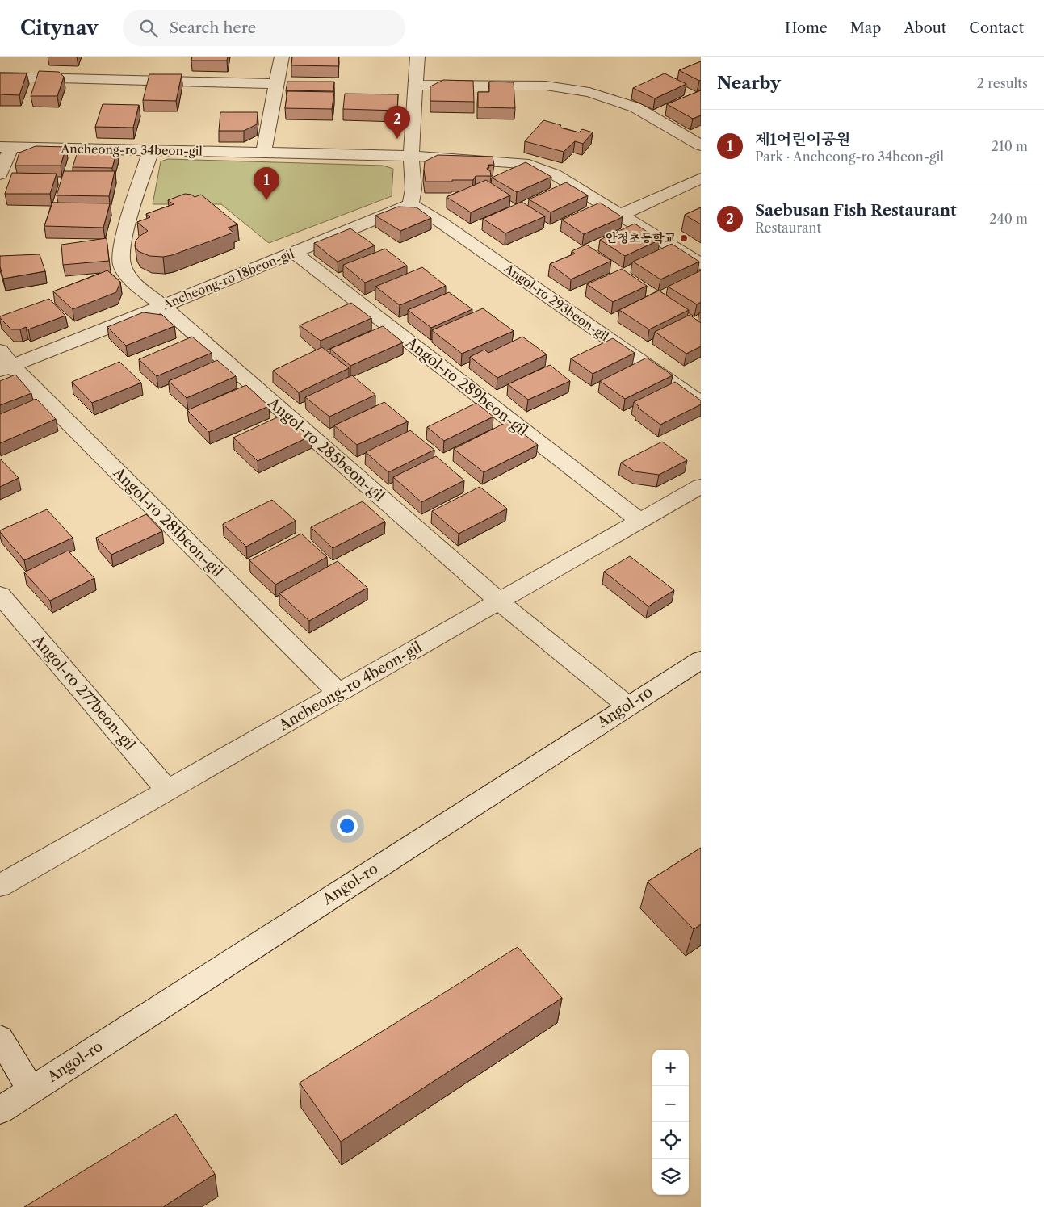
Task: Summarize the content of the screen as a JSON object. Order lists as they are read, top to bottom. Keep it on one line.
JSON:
{"streets":{"street":["Ancheong-ro 34beon-gil","Ancheong-ro 18beon-gil","Angol-ro 293beon-gil","Angol-ro 289beon-gil","Angol-ro 285beon-gil","Angol-ro 281beon-gil","Ancheong-ro 4beon-gil","Angol-ro 277beon-gil","Angol-ro"]},"crossings":[["Ancheong-ro 34beon-gil","Angol-ro 285beon-gil"],["Ancheong-ro 18beon-gil","Angol-ro 293beon-gil"],["Ancheong-ro 18beon-gil","Angol-ro 289beon-gil"],["Ancheong-ro 18beon-gil","Angol-ro 285beon-gil"],["Ancheong-ro 18beon-gil","Angol-ro 281beon-gil"],["Angol-ro 289beon-gil","Ancheong-ro 4beon-gil"],["Angol-ro 285beon-gil","Ancheong-ro 4beon-gil"],["Angol-ro 285beon-gil","Angol-ro"],["Angol-ro 281beon-gil","Ancheong-ro 4beon-gil"],["Ancheong-ro 4beon-gil","Angol-ro 277beon-gil"]],"places":["안청초등학교"],"page":{"header":"Citynav","search":"Search here","nav":["Home","Map","About","Contact"],"heading":["Nearby","2 results"],"pins":["2","1"],"list":[{"mark":"1","name":"제1어린이공원","note":"Park · Ancheong-ro 34beon-gil","value":"210 m"},{"mark":"2","name":"Saebusan Fish Restaurant","note":"Restaurant","value":"240 m"}],"map_buttons":["+","−"]}}
